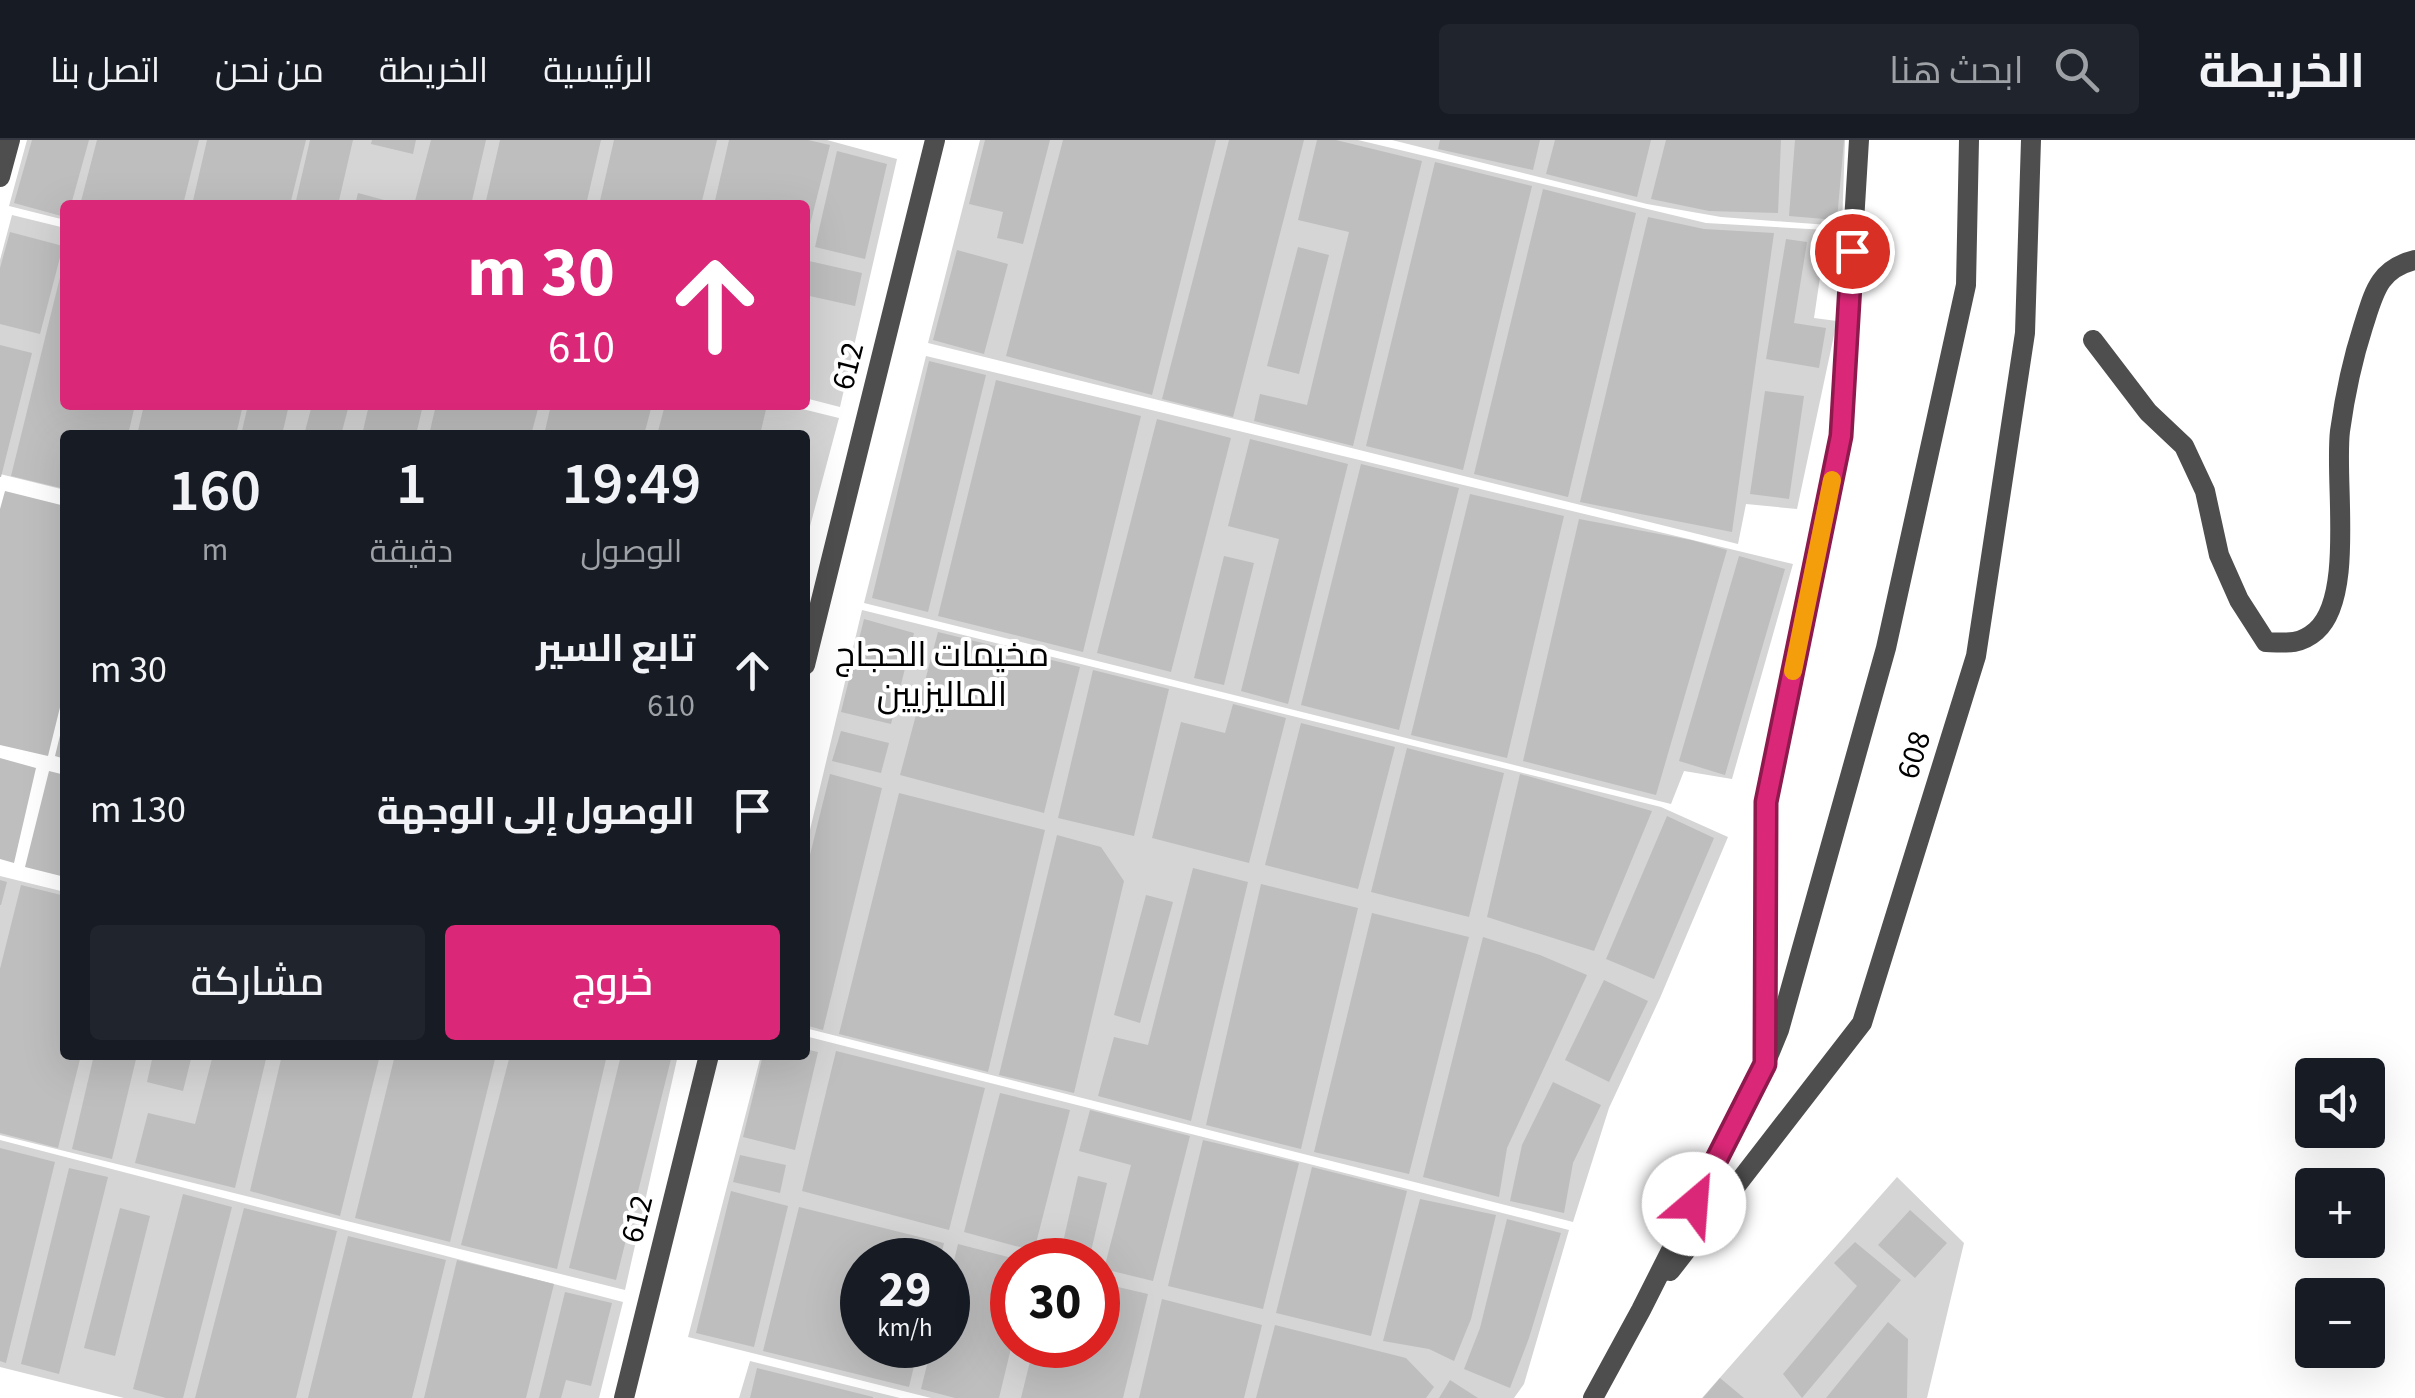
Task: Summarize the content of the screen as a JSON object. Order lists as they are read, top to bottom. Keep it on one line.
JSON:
{"streets":{"street":["612","608"]},"districts":["مخيمات الحجاج الماليزيين"],"page":{"header":"الخريطة","search":"ابحث هنا","nav":["الرئيسية","الخريطة","من نحن","اتصل بنا"],"turn":["30 m","610"],"eta":["19:49","الوصول","1","دقيقة","160","m"],"list":[{"name":"تابع السير","note":"610","value":"30 m"},{"name":"الوصول إلى الوجهة","value":"130 m"}],"buttons":["خروج","مشاركة"],"map_buttons":["+","−"],"speed":"29 km/h","limit":"30"}}
